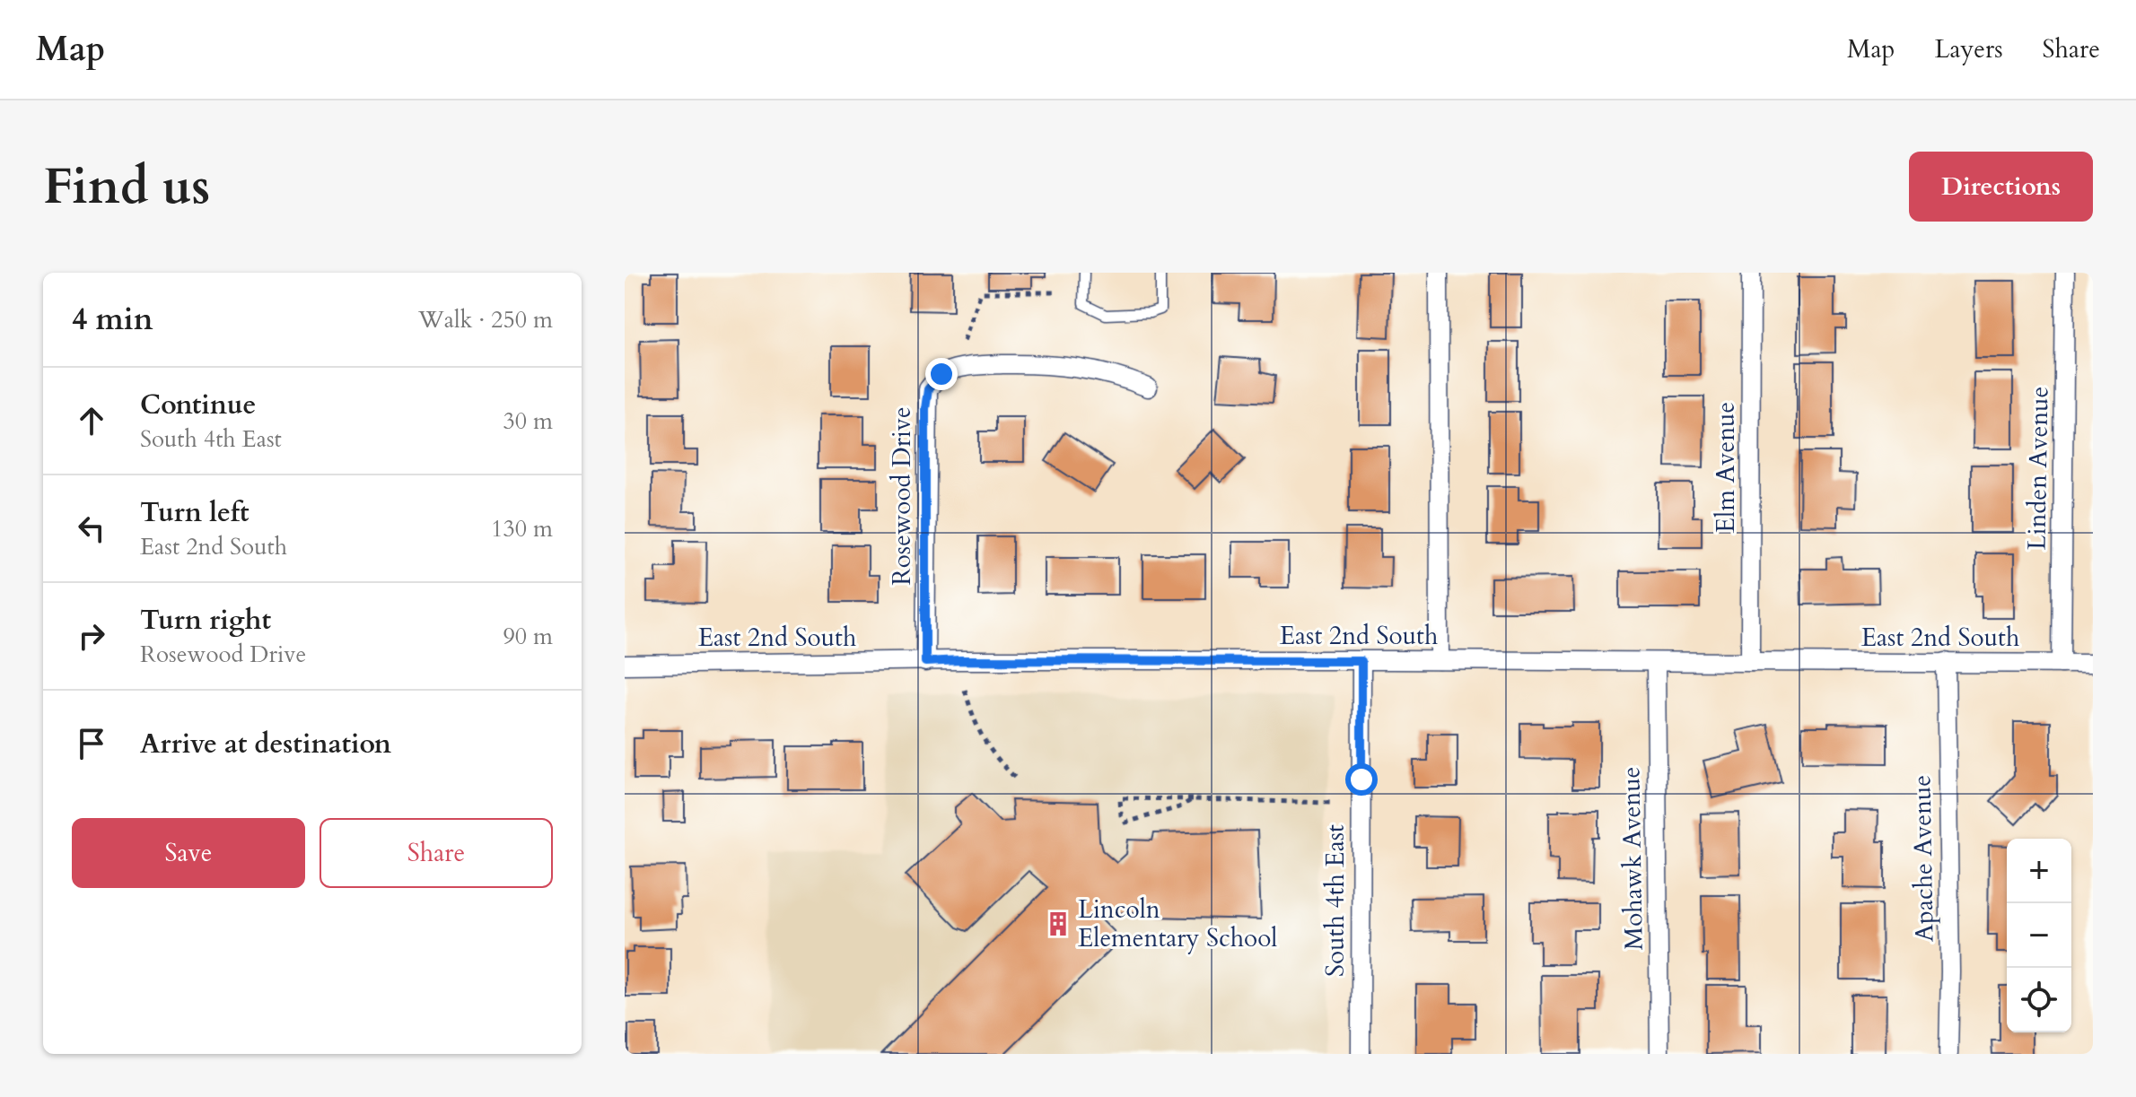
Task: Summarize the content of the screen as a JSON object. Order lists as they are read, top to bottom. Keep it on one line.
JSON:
{"streets":{"street":["Elm Avenue","Linden Avenue","Rosewood Drive","East 2nd South","Mohawk Avenue","Apache Avenue","South 4th East"]},"crossings":[["Elm Avenue","East 2nd South"],["Linden Avenue","East 2nd South"],["Rosewood Drive","East 2nd South"],["East 2nd South","Mohawk Avenue"],["East 2nd South","Apache Avenue"],["East 2nd South","South 4th East"]],"places":{"building":["Lincoln Elementary School"]},"page":{"header":"Map","nav":["Map","Layers","Share"],"buttons":["Directions",["Save","Share"]],"title":"Find us","heading":["4 min","Walk · 250 m"],"list":[["Continue","South 4th East","30 m"],["Turn left","East 2nd South","130 m"],["Turn right","Rosewood Drive","90 m"],"Arrive at destination"],"map_buttons":["+","−"]}}
